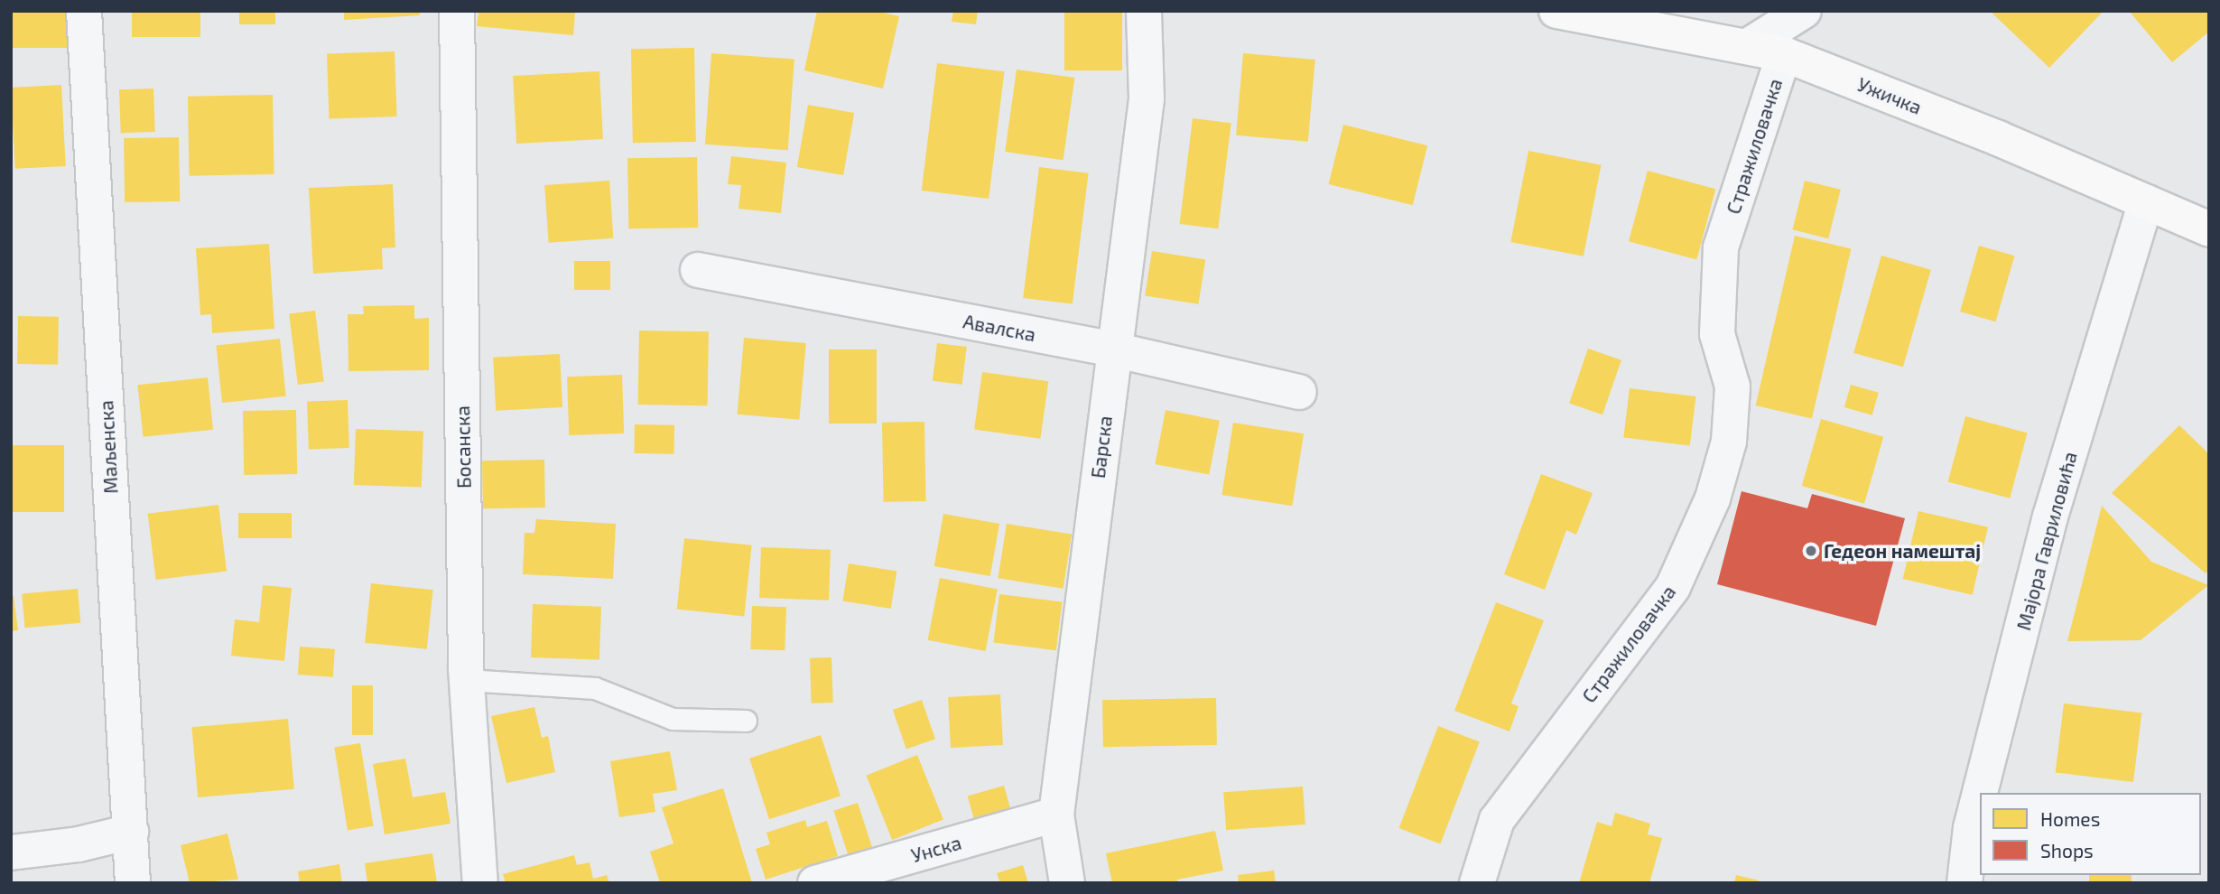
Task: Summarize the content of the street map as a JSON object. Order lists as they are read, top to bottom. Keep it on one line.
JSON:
{"streets":{"main road":["Ужичка"],"street":["Стражиловачка","Авалска","Маљенска","Босанска","Барска","Мајора Гавриловића","Унска"]},"crossings":[["Ужичка","Стражиловачка"],["Ужичка","Мајора Гавриловића"],["Авалска","Барска"],["Барска","Унска"]],"places":["Гедеон намештај"],"legend":["Homes","Shops"]}
